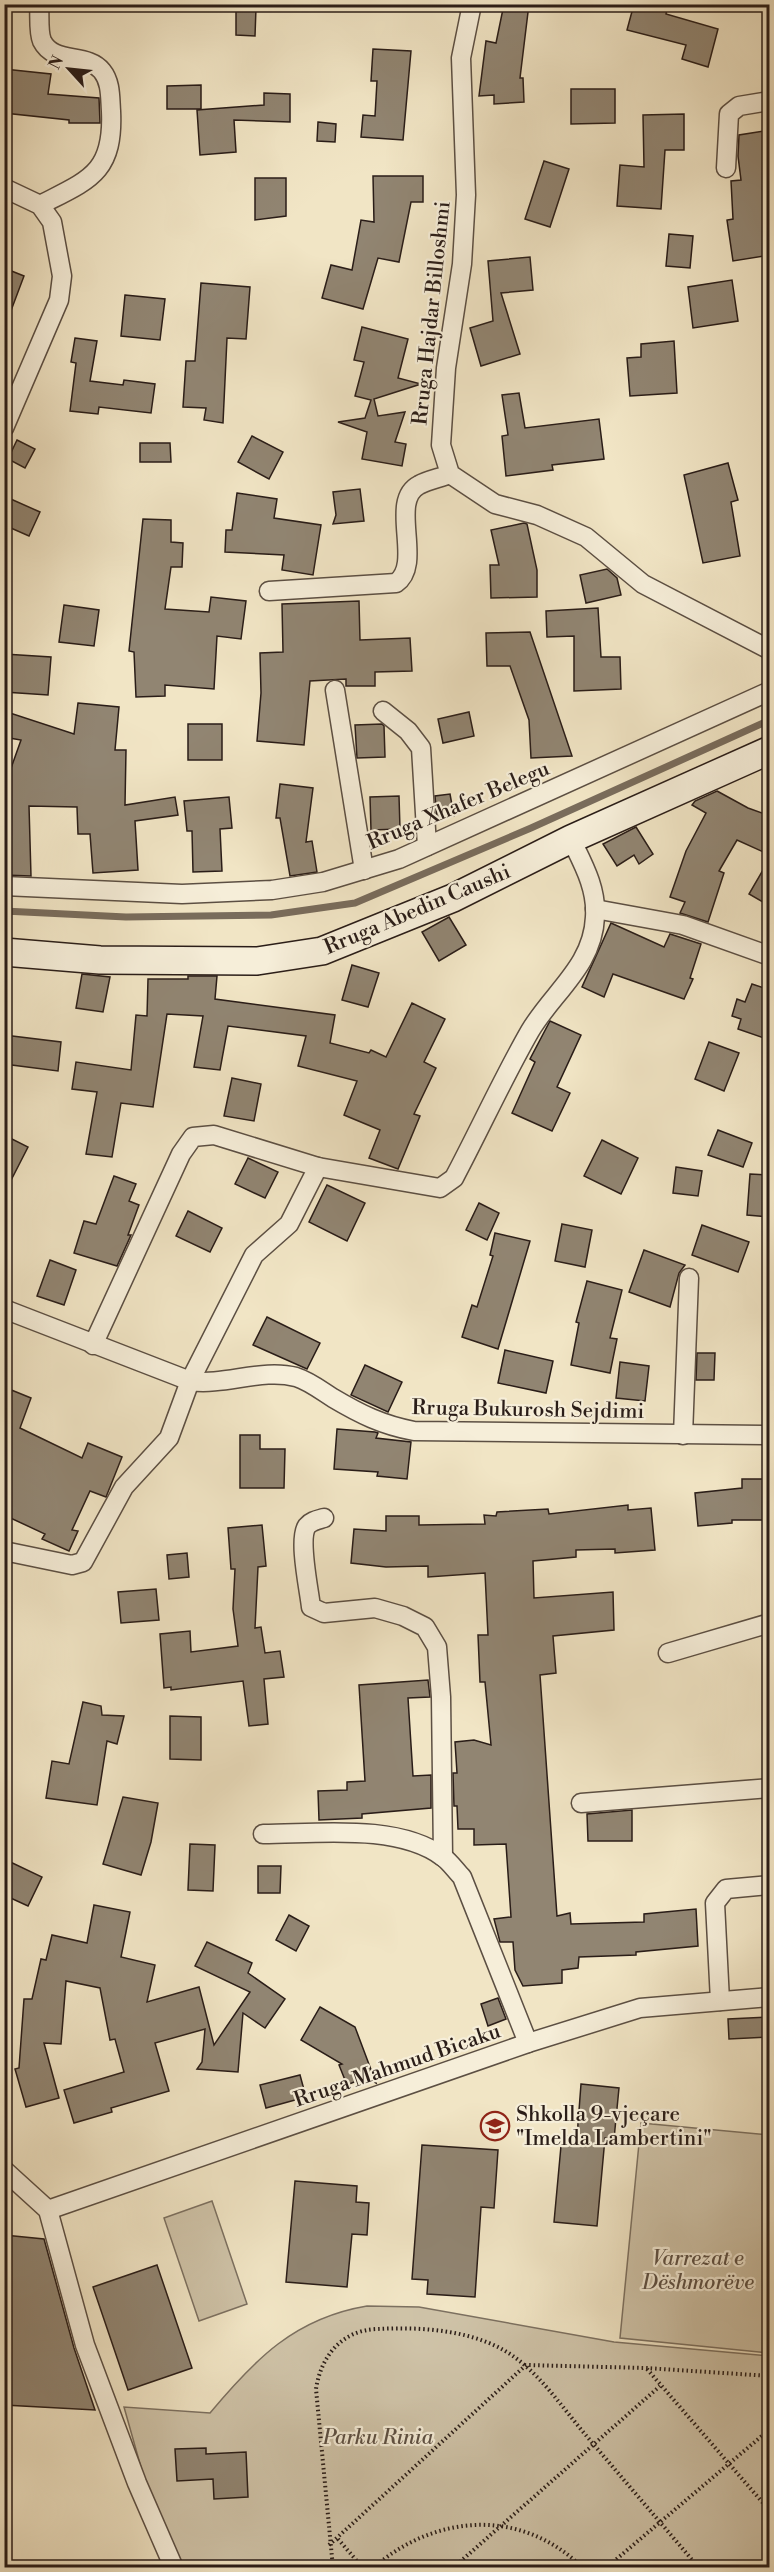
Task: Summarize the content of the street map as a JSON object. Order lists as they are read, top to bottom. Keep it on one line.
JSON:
{"streets":{"main road":["Rruga Abedin Caushi"],"street":["Rruga Hajdar Billoshmi","Rruga Xhafer Belegu","Rruga Bukurosh Sejdimi","Rruga Mahmud Bicaku"]},"parks":["Varrezat e Dëshmorëve","Parku Rinia"],"places":{"school or university":["Shkolla 9-vjeçare \"Imelda Lambertini\""]},"north":"top left"}
